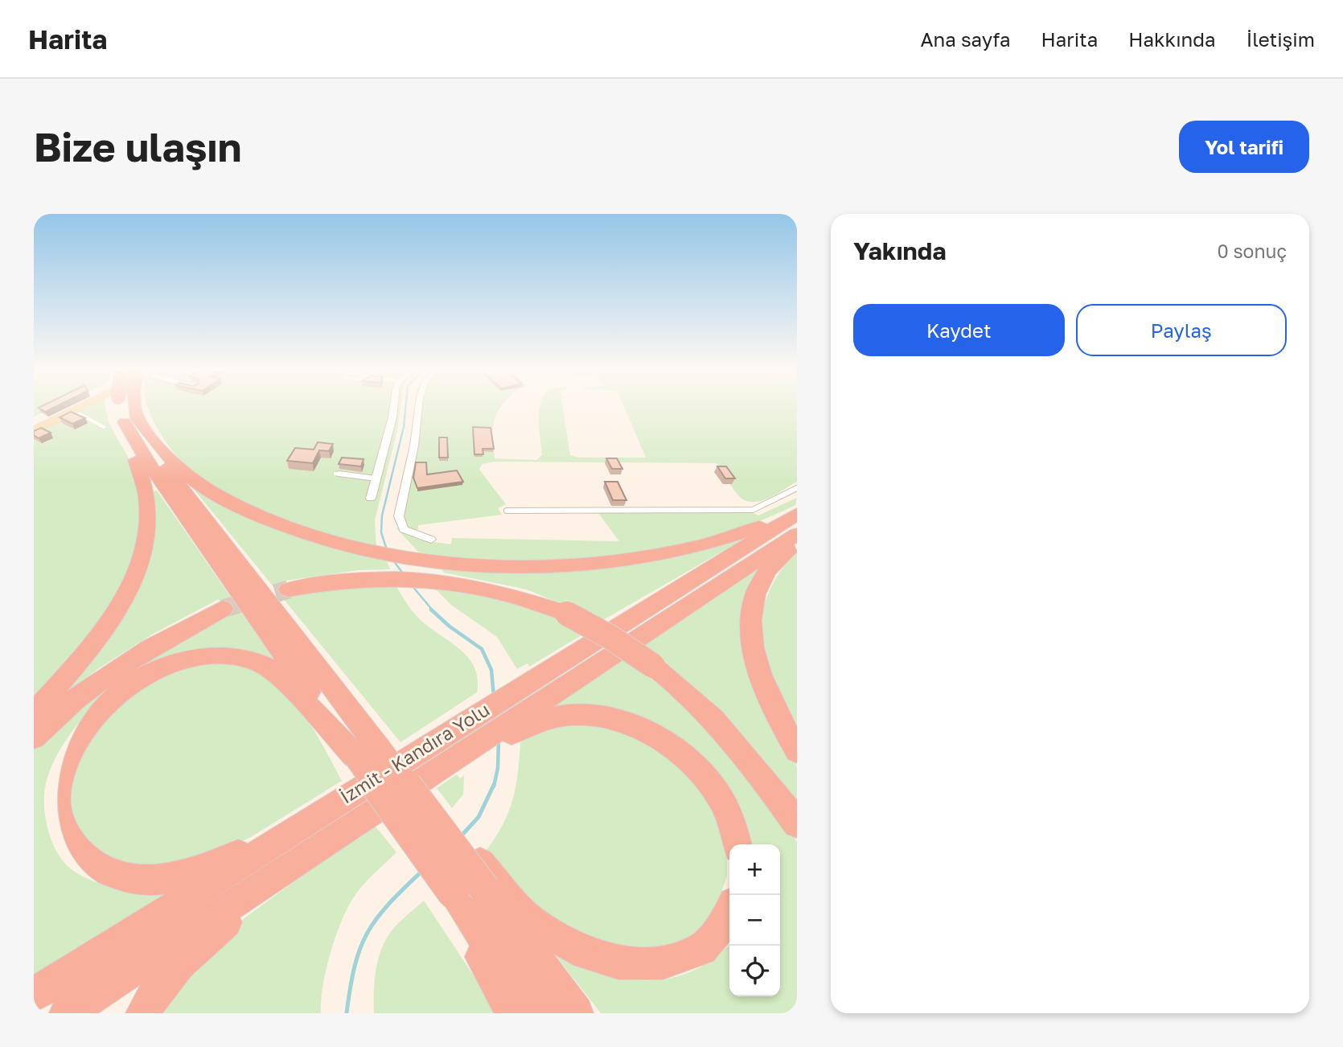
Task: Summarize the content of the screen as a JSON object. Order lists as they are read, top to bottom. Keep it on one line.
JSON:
{"streets":{"highway":["İzmit - Kandıra Yolu"]},"page":{"header":"Harita","nav":["Ana sayfa","Harita","Hakkında","İletişim"],"buttons":["Yol tarifi",["Kaydet","Paylaş"]],"title":"Bize ulaşın","heading":["Yakında","0 sonuç"],"map_buttons":["+","−"]}}
